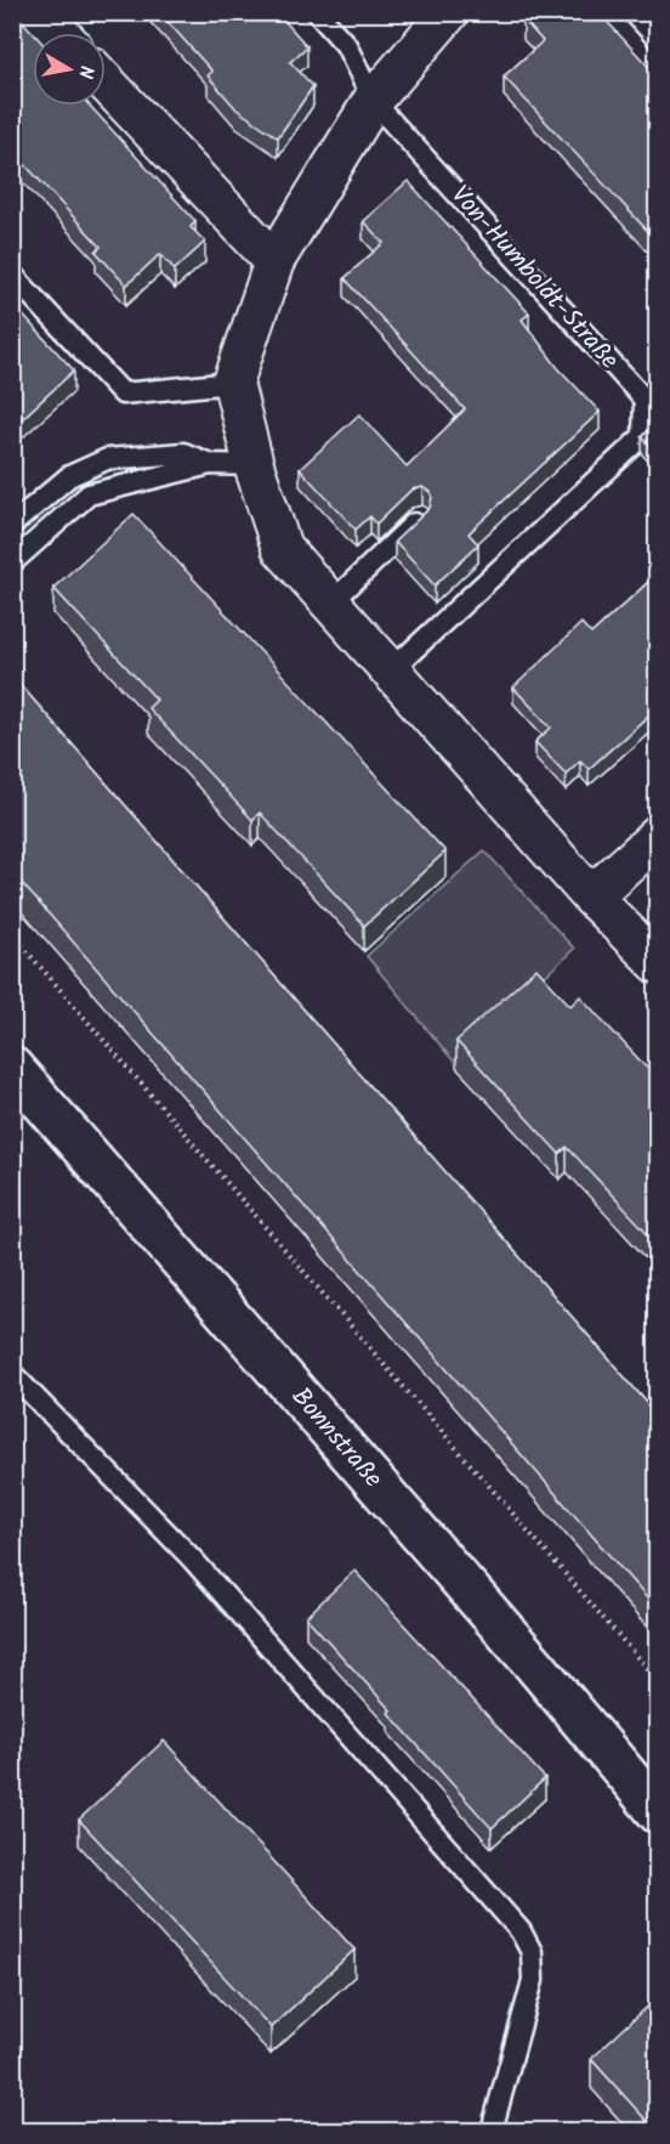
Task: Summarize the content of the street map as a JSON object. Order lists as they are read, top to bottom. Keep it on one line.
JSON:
{"streets":{"main road":["Bonnstraße"],"lane":["Von-Humboldt-Straße"]},"north":"right"}
